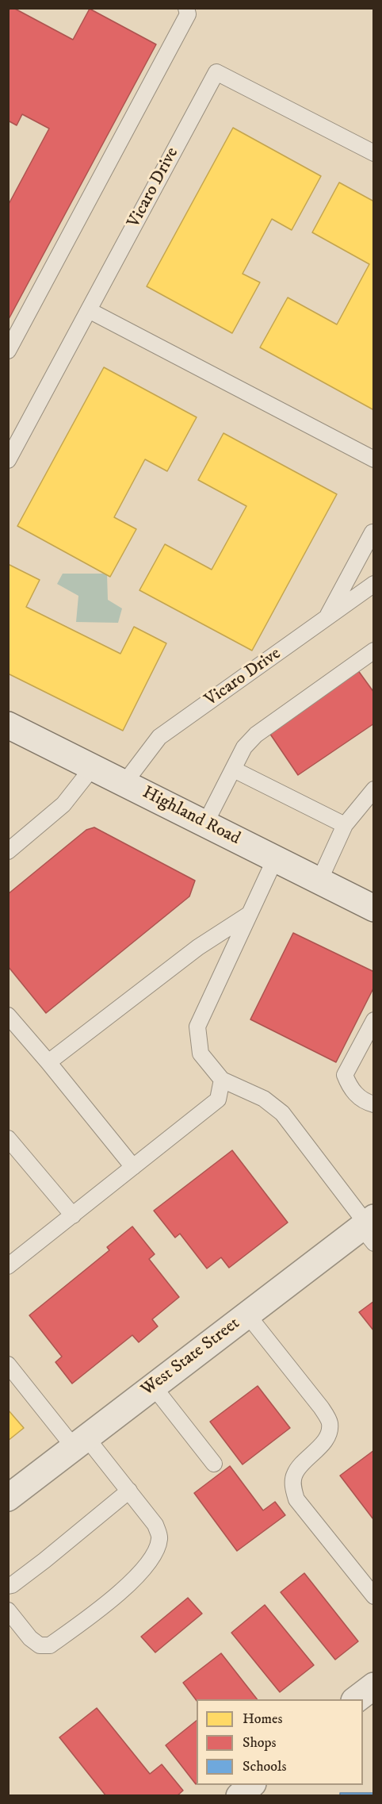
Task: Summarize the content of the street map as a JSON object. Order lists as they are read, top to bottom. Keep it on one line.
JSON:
{"streets":{"street":["Highland Road","West State Street"],"lane":["Vicaro Drive"]},"crossings":[["Vicaro Drive","Highland Road"]],"legend":["Homes","Shops","Schools"]}
